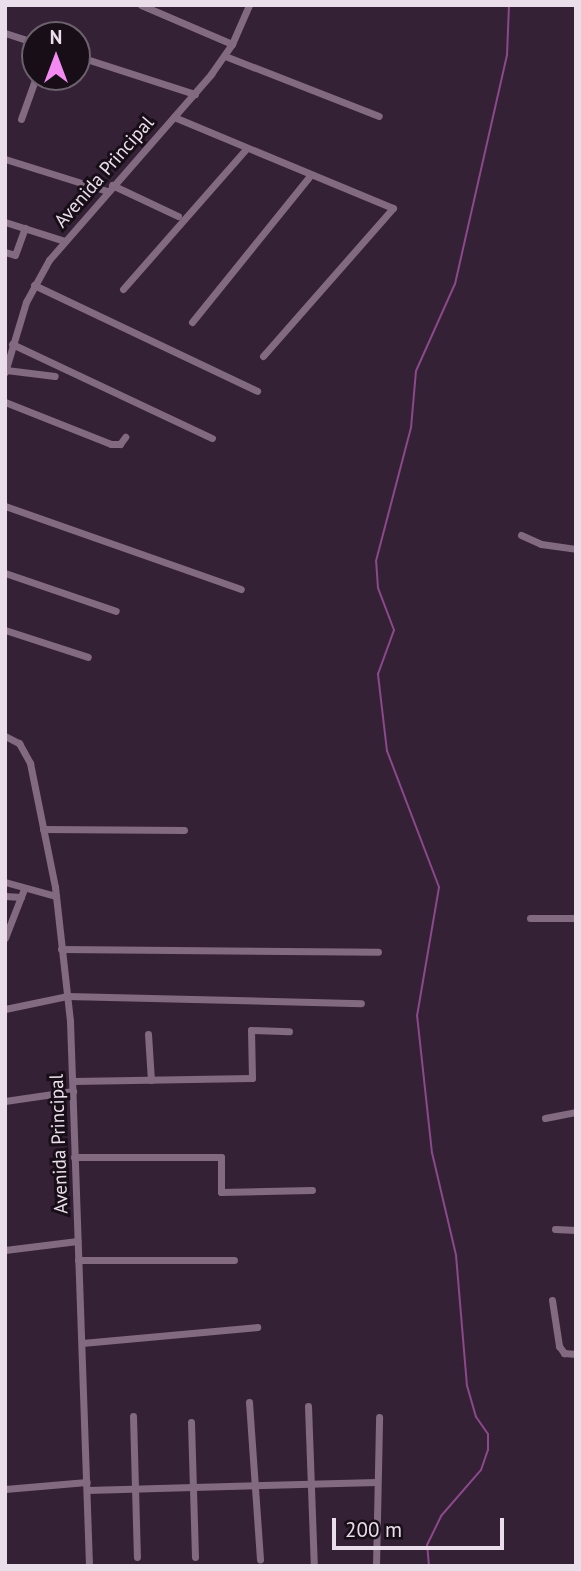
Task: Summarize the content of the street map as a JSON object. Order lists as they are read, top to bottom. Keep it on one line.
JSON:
{"streets":{"street":["Avenida Principal"]},"scale_bar":"200 m","north":"top"}
